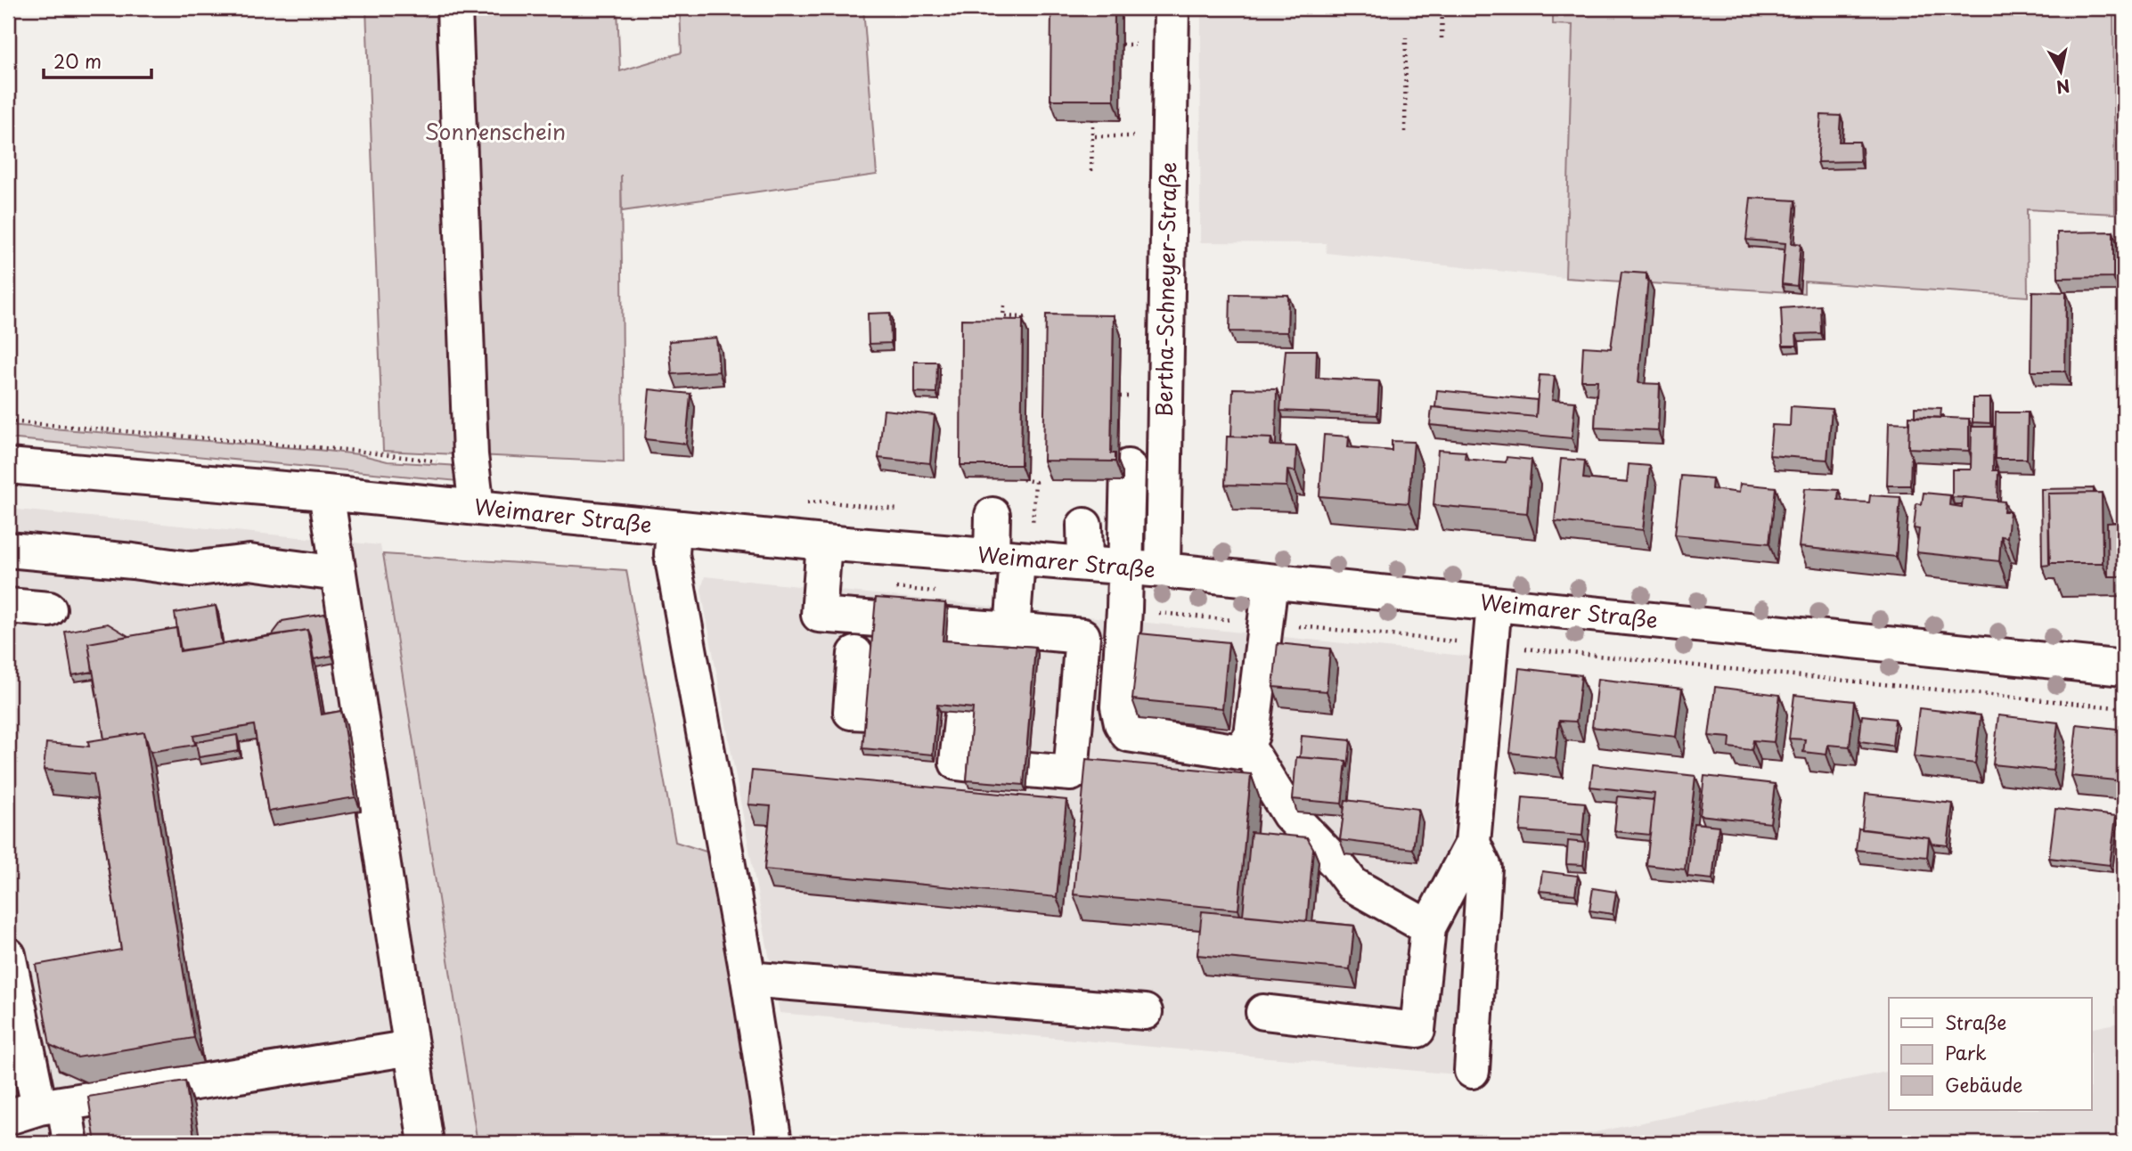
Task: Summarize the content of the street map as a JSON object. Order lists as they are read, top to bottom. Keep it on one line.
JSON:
{"streets":{"street":["Bertha-Schneyer-Straße","Weimarer Straße"]},"crossings":[["Bertha-Schneyer-Straße","Weimarer Straße"]],"parks":["Sonnenschein"],"legend":["Straße","Park","Gebäude"],"scale_bar":"20 m","north":"bottom"}
